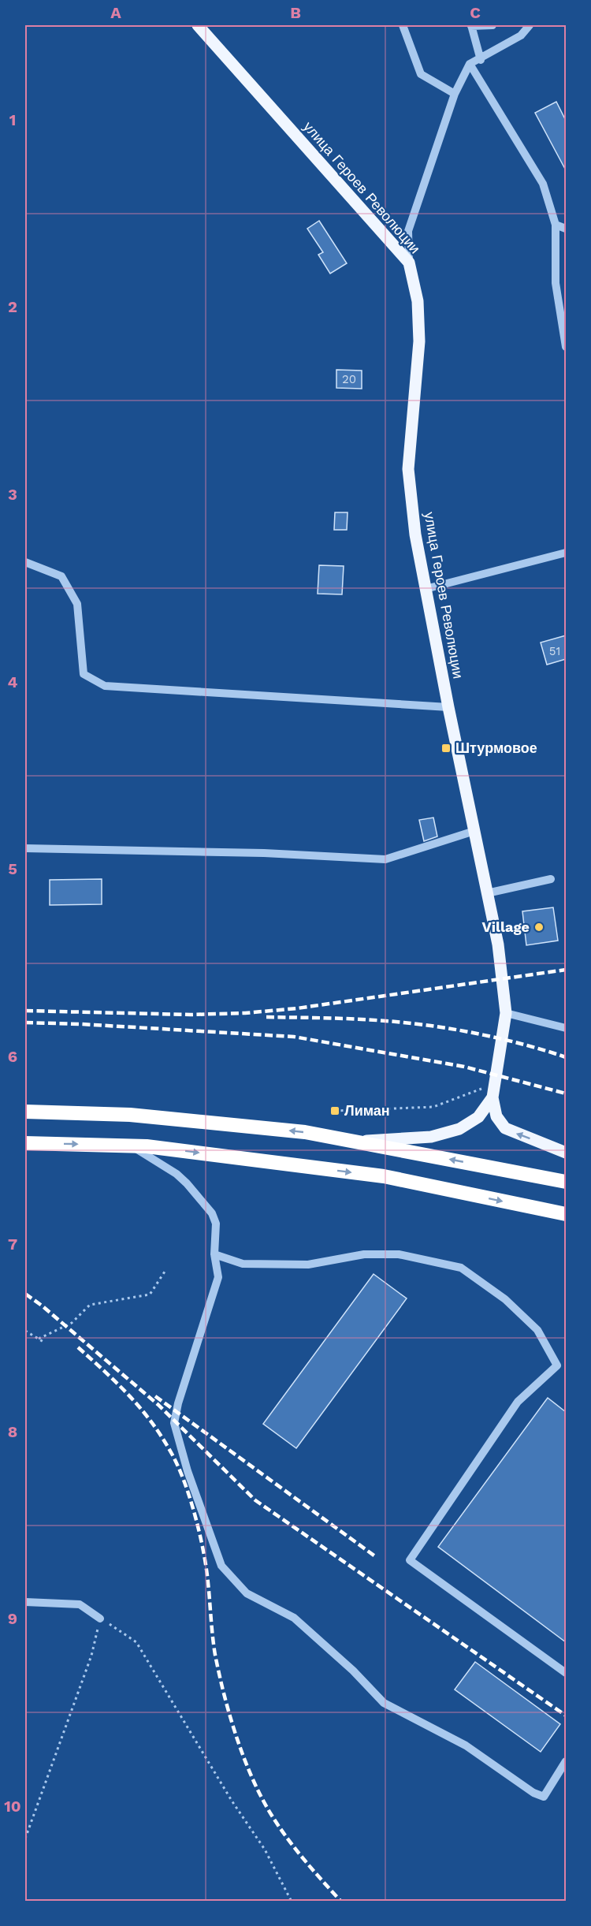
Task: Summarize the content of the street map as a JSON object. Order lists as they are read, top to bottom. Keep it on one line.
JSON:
{"streets":{"main road":["улица Героев Революции"]},"places":{"transit":["Штурмовое","Лиман"],"other":["Village"]},"house_numbers":["20","51"],"grid":{"columns":["A","B","C"],"rows":["1","2","3","4","5","6","7","8","9","10"]}}
